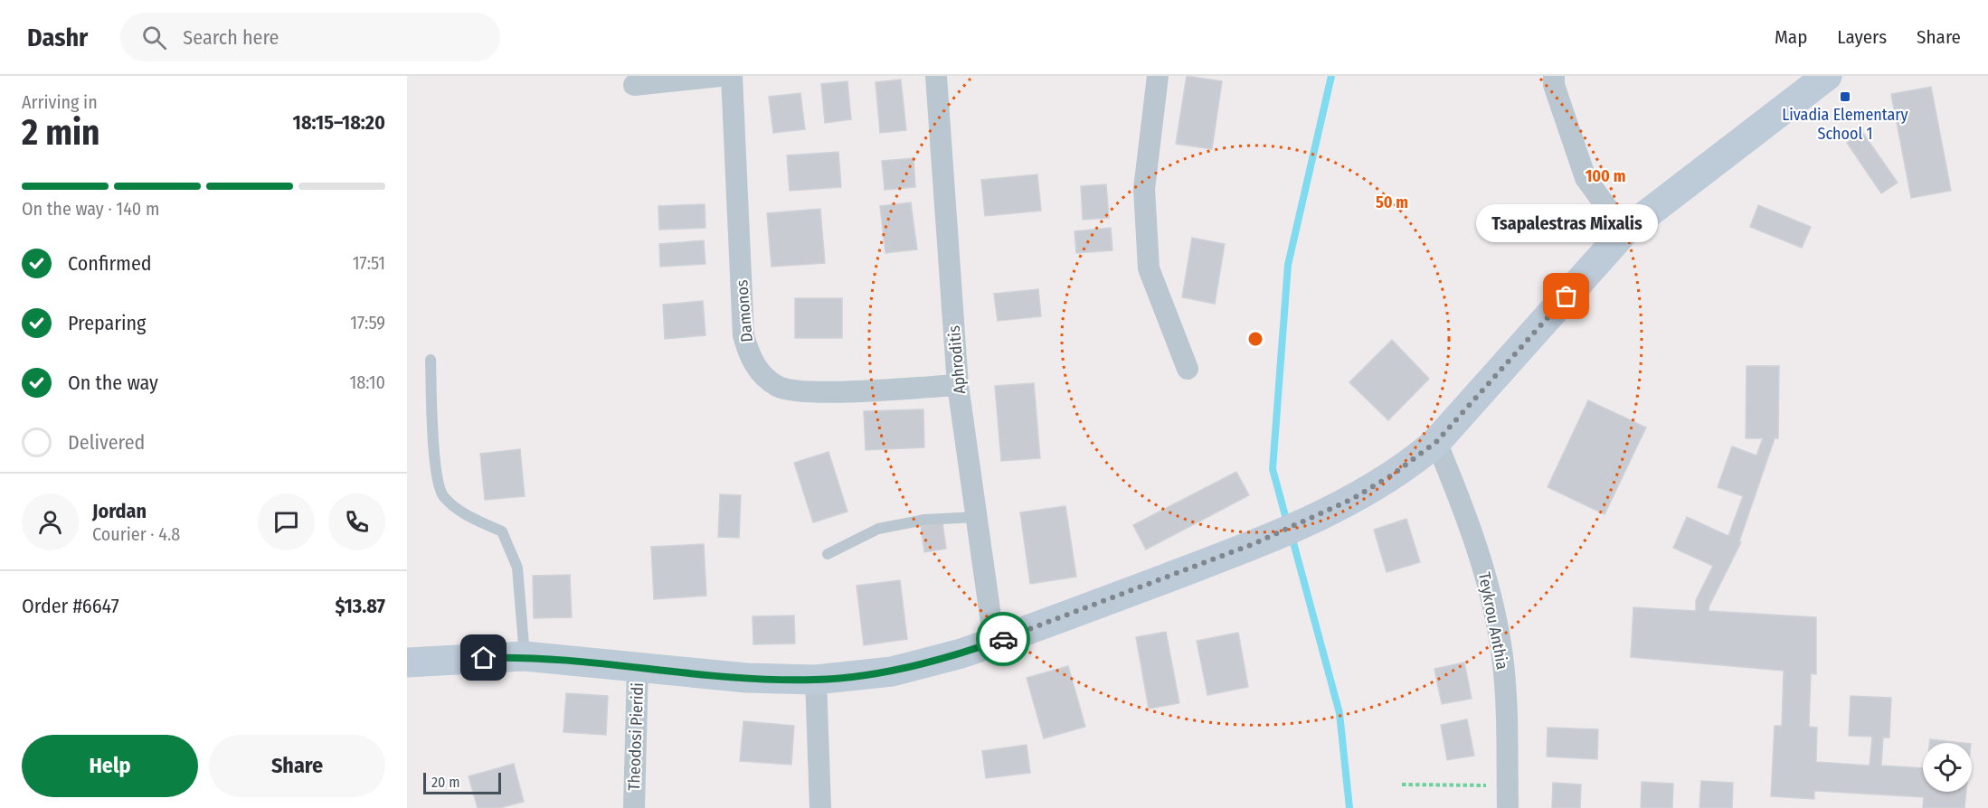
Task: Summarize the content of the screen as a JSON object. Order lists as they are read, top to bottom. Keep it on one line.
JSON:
{"streets":{"street":["Damonos","Aphroditis","Teykrou Anthia","Theodosi Pieridi"]},"crossings":[["Damonos","Aphroditis"]],"places":{"transit":["Livadia Elementary School 1"],"other":["Tsapalestras Mixalis"]},"scale_bar":"20 m","page":{"header":"Dashr","search":"Search here","nav":["Map","Layers","Share"],"heading":["2 min","Arriving in","18:15–18:20"],"panel":["Jordan","Courier · 4.8","Order #6647","$13.87"],"bar":"On the way · 140 m","bubble":"Tsapalestras Mixalis","list":[["Confirmed","17:51"],["Preparing","17:59"],["On the way","18:10"],"Delivered"],"buttons":["Help","Share"],"scale":"20 m"},"rings":["100 m","50 m"]}
